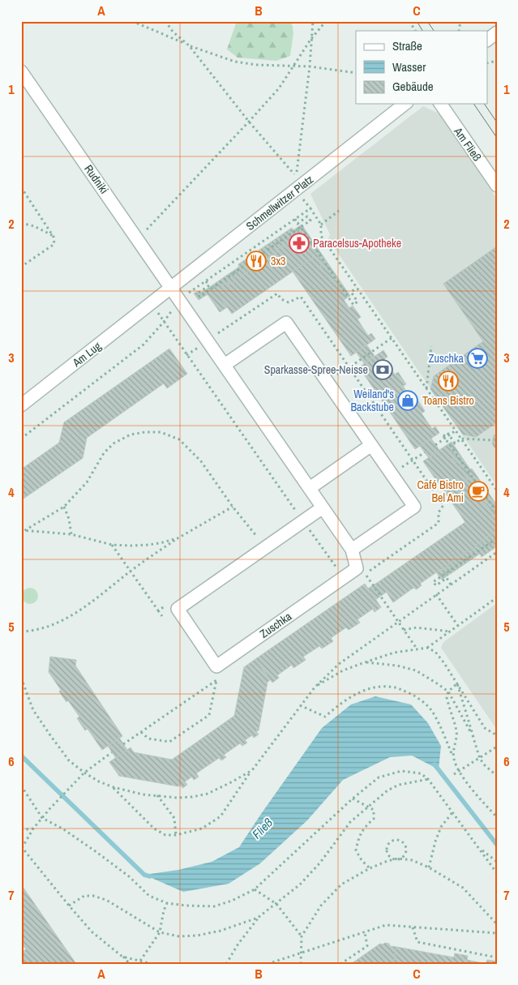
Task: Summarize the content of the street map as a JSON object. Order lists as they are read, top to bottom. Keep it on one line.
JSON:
{"streets":{"street":["Am Fließ","Rudniki","Schmellwitzer Platz","Am Lug","Zuschka"]},"crossings":[["Rudniki","Schmellwitzer Platz"],["Schmellwitzer Platz","Am Lug"]],"water":["Fließ"],"places":{"pharmacy":["Paracelsus-Apotheke"],"restaurant":["3x3","Toans Bistro"],"supermarket":["Zuschka"],"bank":["Sparkasse-Spree-Neisse"],"shop":["Weiland's Backstube"],"cafe":["Café Bistro Bel Ami"]},"legend":["Straße","Wasser","Gebäude"],"grid":{"columns":["A","B","C"],"rows":["1","2","3","4","5","6","7"]}}
